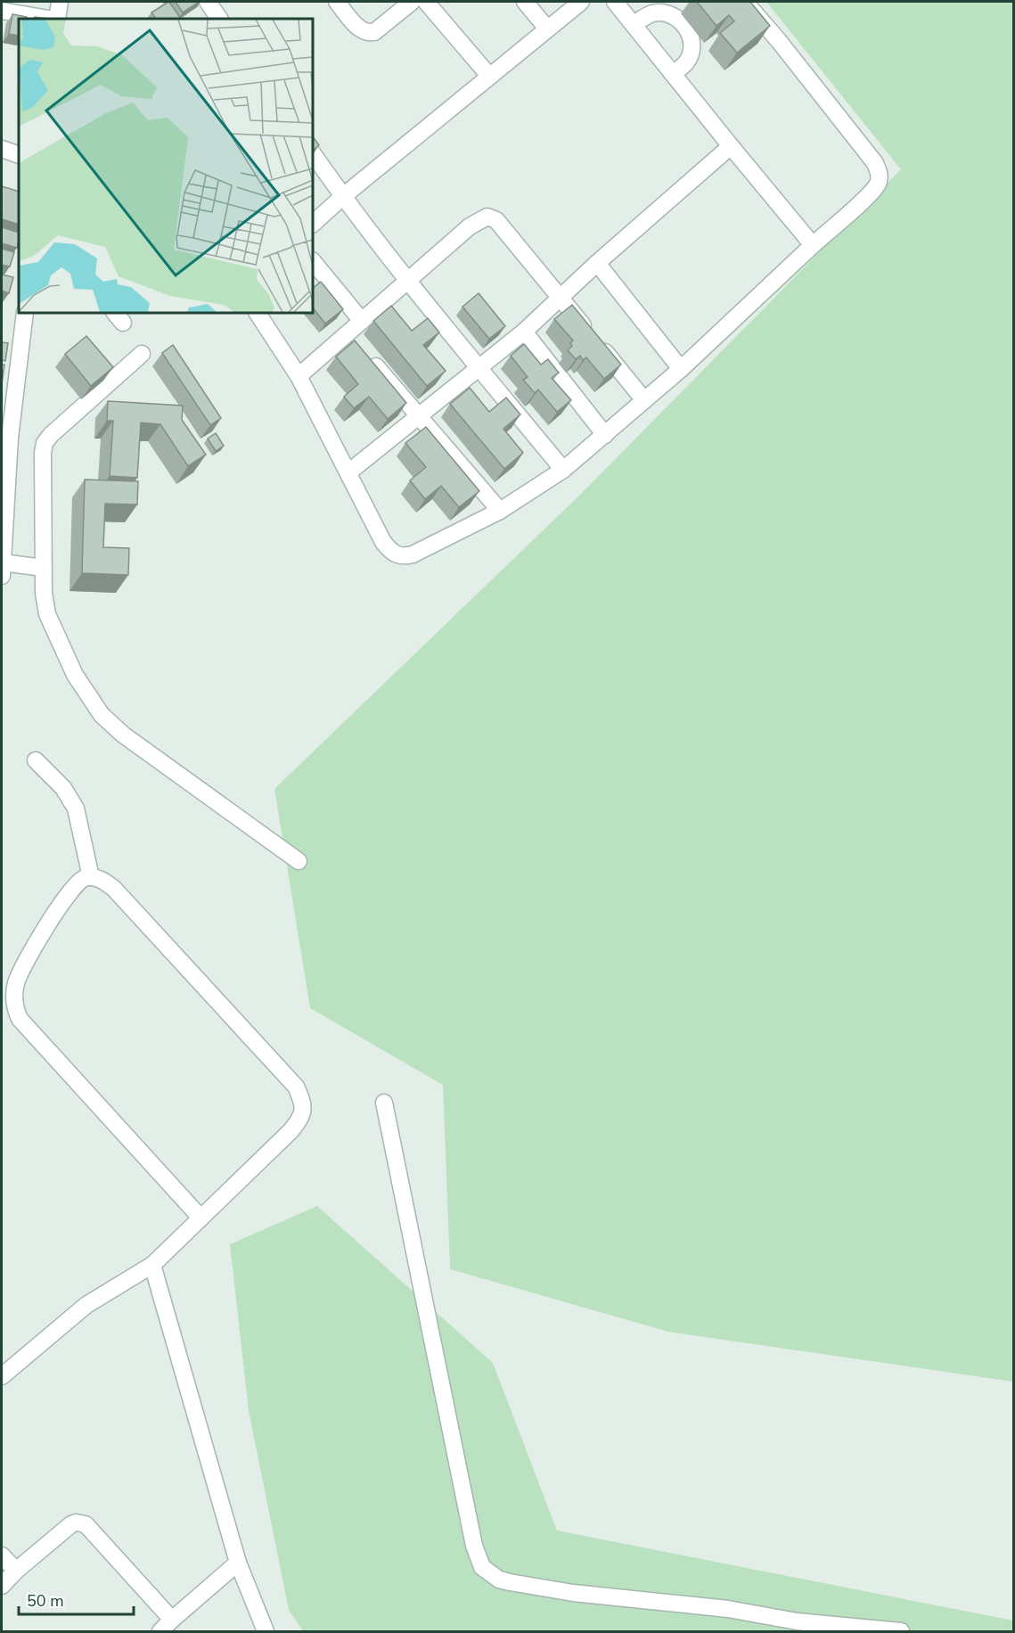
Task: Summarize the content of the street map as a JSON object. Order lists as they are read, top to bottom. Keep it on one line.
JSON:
{"scale_bar":"50 m"}
